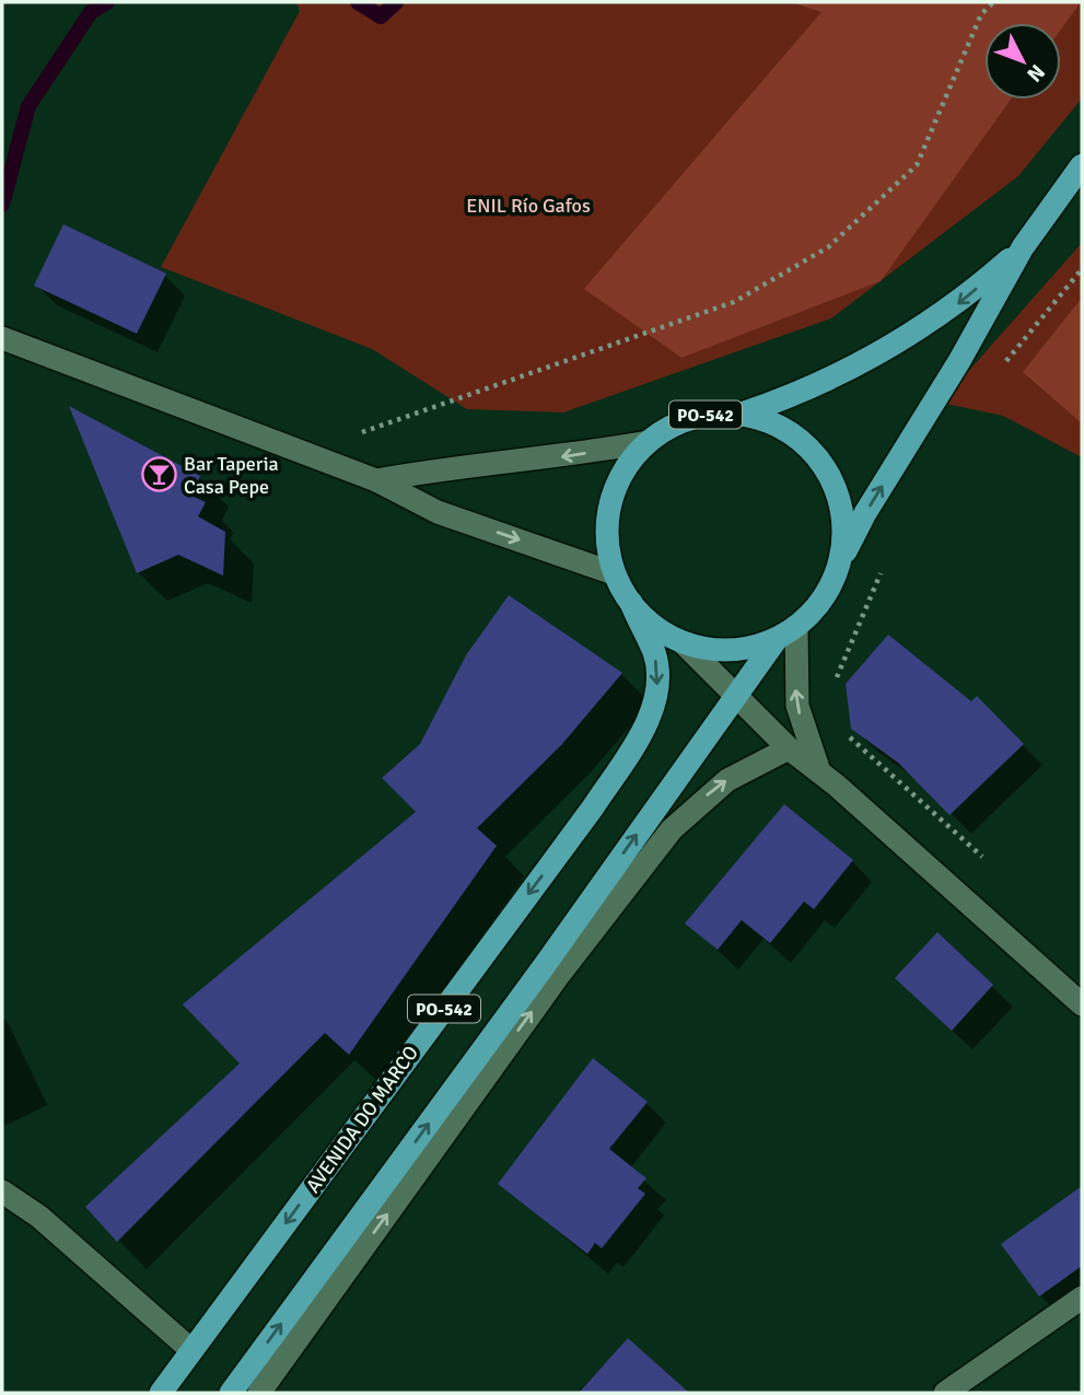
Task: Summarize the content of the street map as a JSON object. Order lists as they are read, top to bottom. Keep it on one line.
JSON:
{"streets":{"main road":["PO-542","AVENIDA DO MARCO"]},"crossings":[["PO-542","AVENIDA DO MARCO"]],"parks":["ENIL Río Gafos"],"places":{"bar":["Bar Taperia Casa Pepe"]},"north":"bottom right"}
